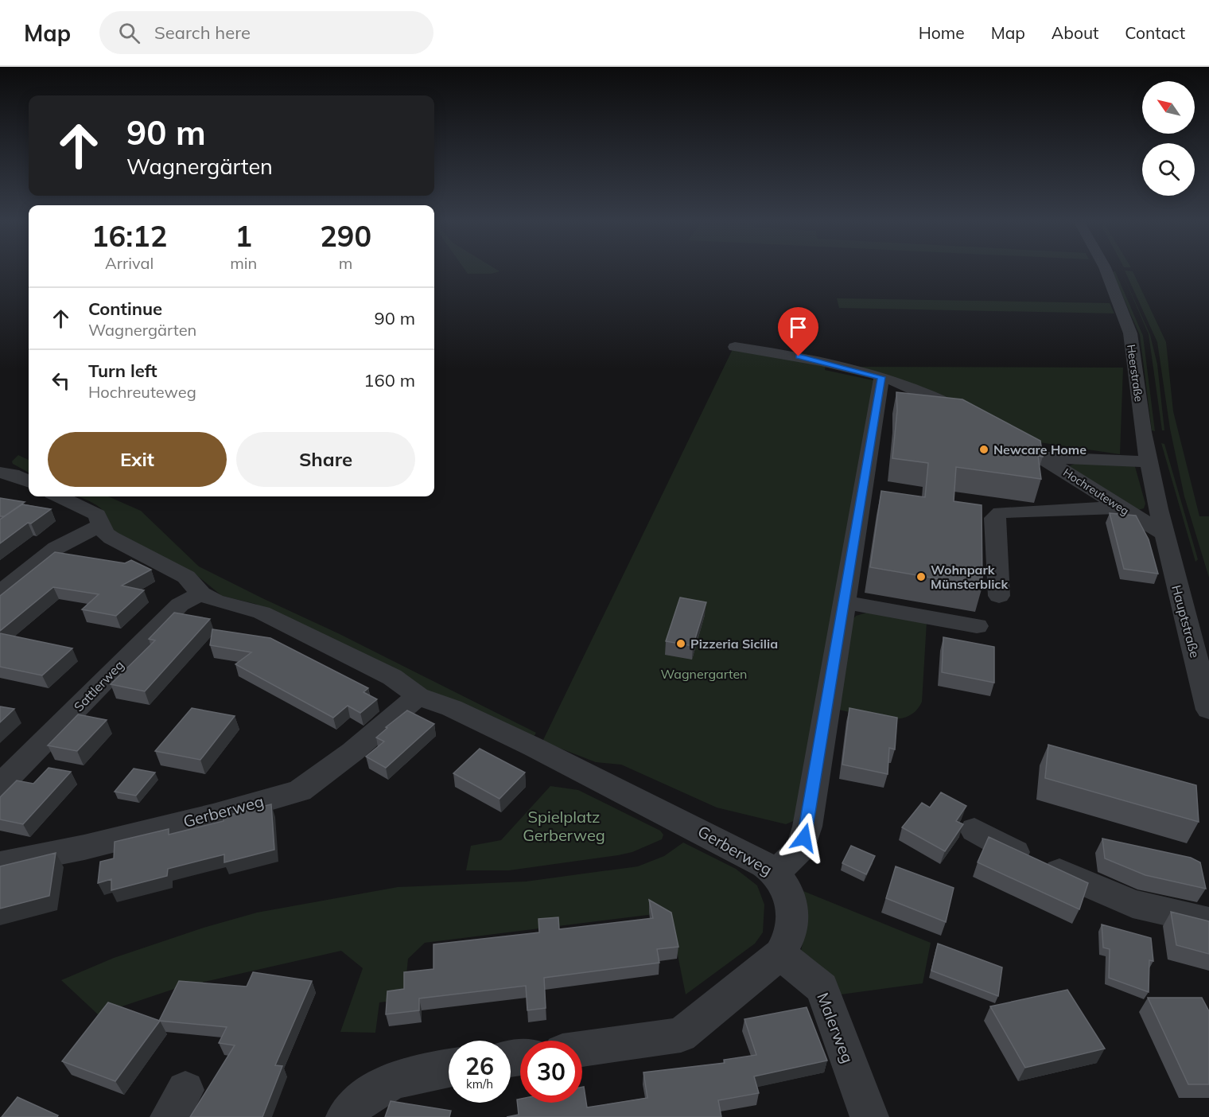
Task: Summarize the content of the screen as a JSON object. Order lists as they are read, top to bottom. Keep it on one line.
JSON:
{"streets":{"street":["Heerstraße","Hochreuteweg","Hauptstraße","Sattlerweg","Gerberweg","Malerweg"]},"crossings":[["Heerstraße","Hochreuteweg"],["Heerstraße","Hauptstraße"],["Hochreuteweg","Hauptstraße"],["Sattlerweg","Gerberweg"],["Gerberweg","Malerweg"]],"parks":["Wagnergarten","Spielplatz Gerberweg"],"places":["Newcare Home","Wohnpark Münsterblick","Pizzeria Sicilia"],"north":"top left","page":{"header":"Map","search":"Search here","nav":["Home","Map","About","Contact"],"turn":["90 m","Wagnergärten"],"eta":["16:12","Arrival","1","min","290","m"],"list":[{"name":"Continue","note":"Wagnergärten","value":"90 m"},{"name":"Turn left","note":"Hochreuteweg","value":"160 m"}],"buttons":["Exit","Share"],"speed":"26 km/h","limit":"30"}}
